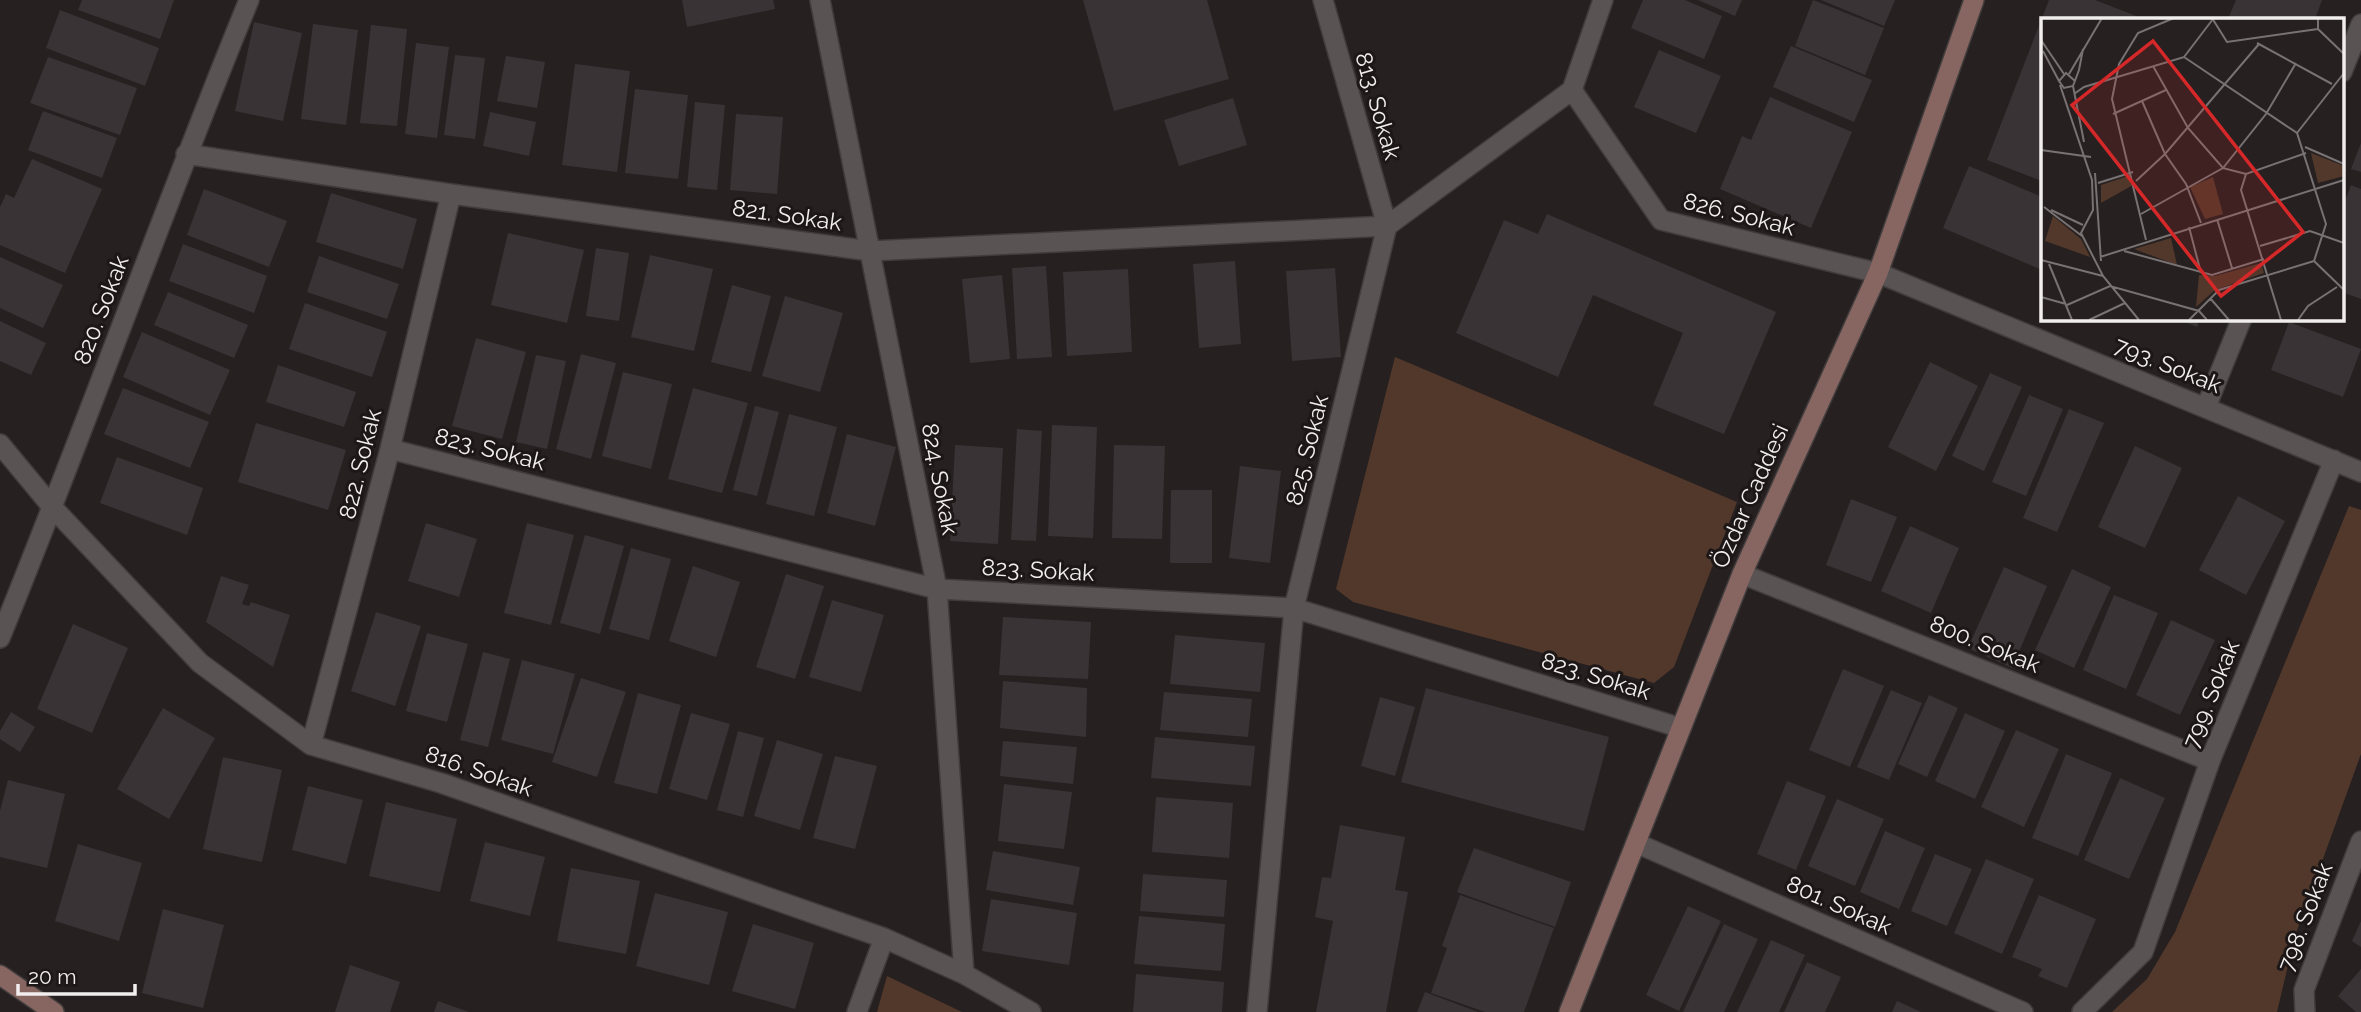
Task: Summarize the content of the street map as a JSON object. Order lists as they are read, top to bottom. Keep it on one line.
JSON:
{"streets":{"main road":["Özdar Caddesi"],"street":["813. Sokak","826. Sokak","821. Sokak","820. Sokak","793. Sokak","823. Sokak","825. Sokak","822. Sokak","824. Sokak","800. Sokak","799. Sokak","816. Sokak","801. Sokak","798. Sokak"]},"crossings":[["813. Sokak","821. Sokak"],["813. Sokak","825. Sokak"],["826. Sokak","793. Sokak"],["826. Sokak","Özdar Caddesi"],["821. Sokak","820. Sokak"],["821. Sokak","825. Sokak"],["821. Sokak","822. Sokak"],["821. Sokak","824. Sokak"],["820. Sokak","816. Sokak"],["793. Sokak","Özdar Caddesi"],["793. Sokak","799. Sokak"],["823. Sokak","825. Sokak"],["823. Sokak","822. Sokak"],["823. Sokak","824. Sokak"],["823. Sokak","Özdar Caddesi"],["822. Sokak","816. Sokak"],["824. Sokak","816. Sokak"],["Özdar Caddesi","800. Sokak"],["Özdar Caddesi","801. Sokak"],["800. Sokak","799. Sokak"]],"scale_bar":"20 m"}
